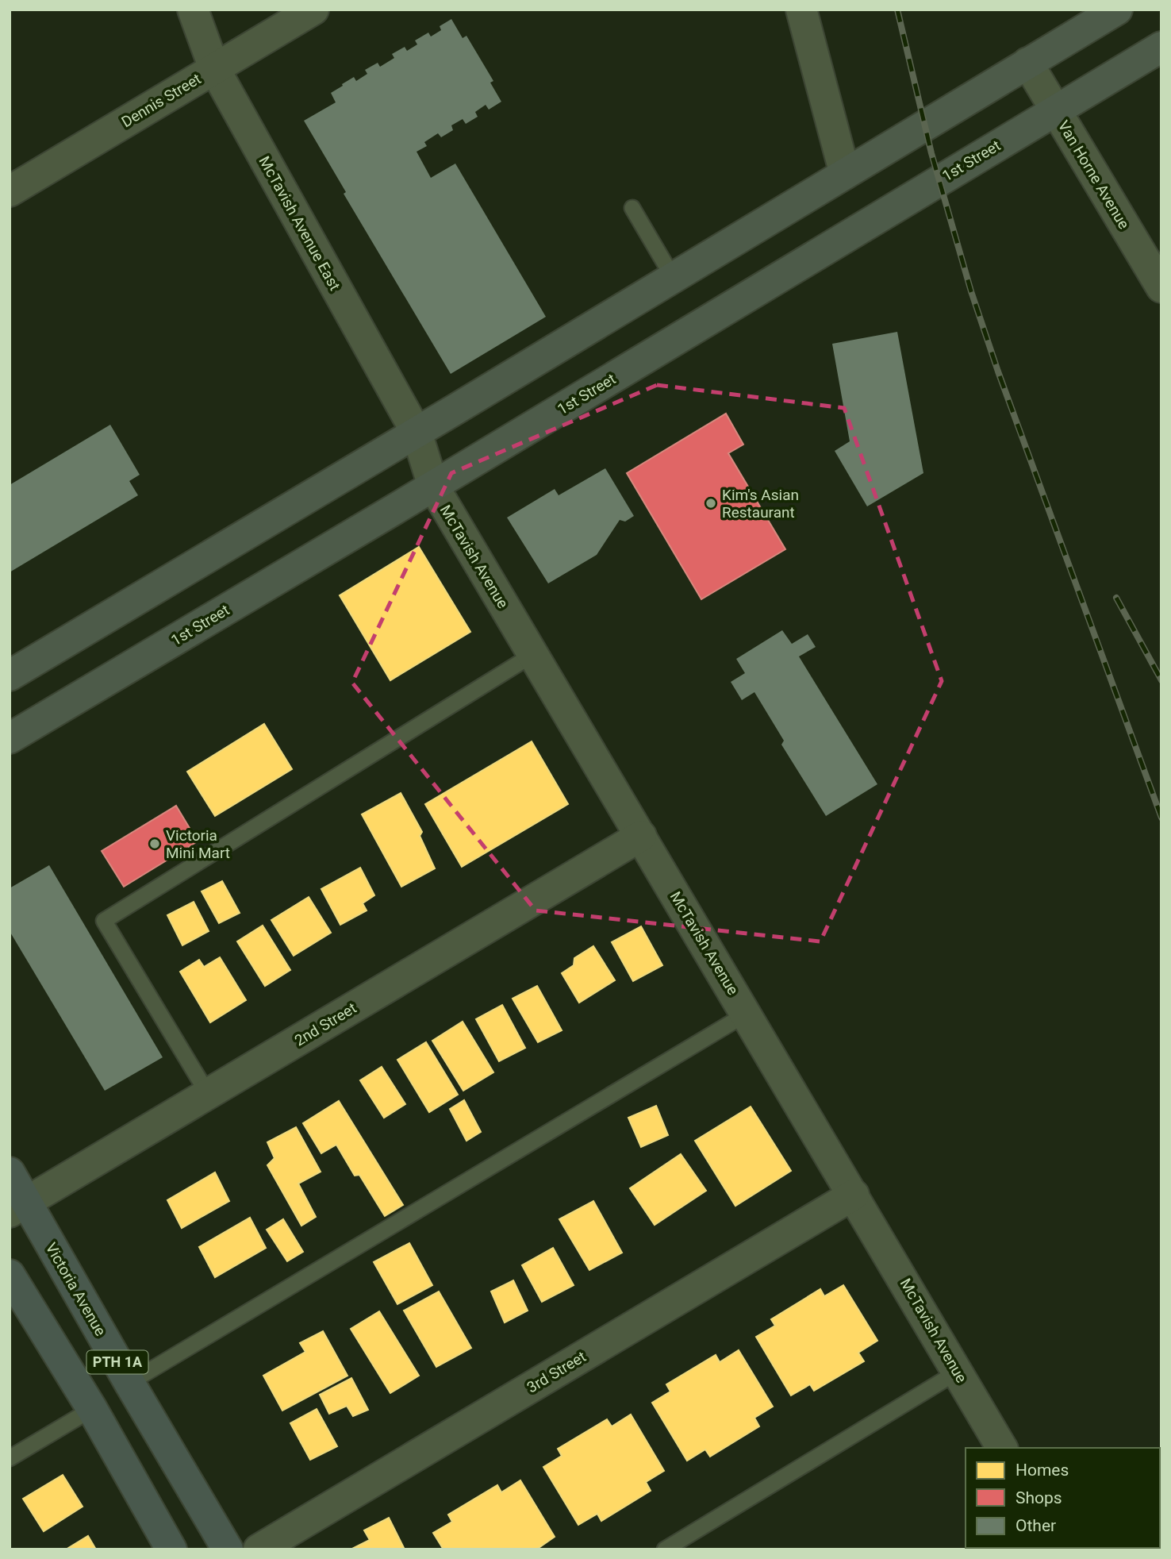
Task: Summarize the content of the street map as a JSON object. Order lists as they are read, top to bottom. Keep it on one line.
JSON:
{"streets":{"main road":["1st Street","Victoria Avenue","PTH 1A"],"street":["Dennis Street","Van Horne Avenue","McTavish Avenue East","McTavish Avenue","2nd Street","3rd Street"]},"crossings":[["Dennis Street","McTavish Avenue East"],["1st Street","Van Horne Avenue"],["1st Street","McTavish Avenue"],["McTavish Avenue East","McTavish Avenue"],["McTavish Avenue","2nd Street"],["McTavish Avenue","3rd Street"],["2nd Street","Victoria Avenue"]],"places":["Kim's Asian Restaurant","Victoria Mini Mart"],"legend":["Homes","Shops","Other"]}
